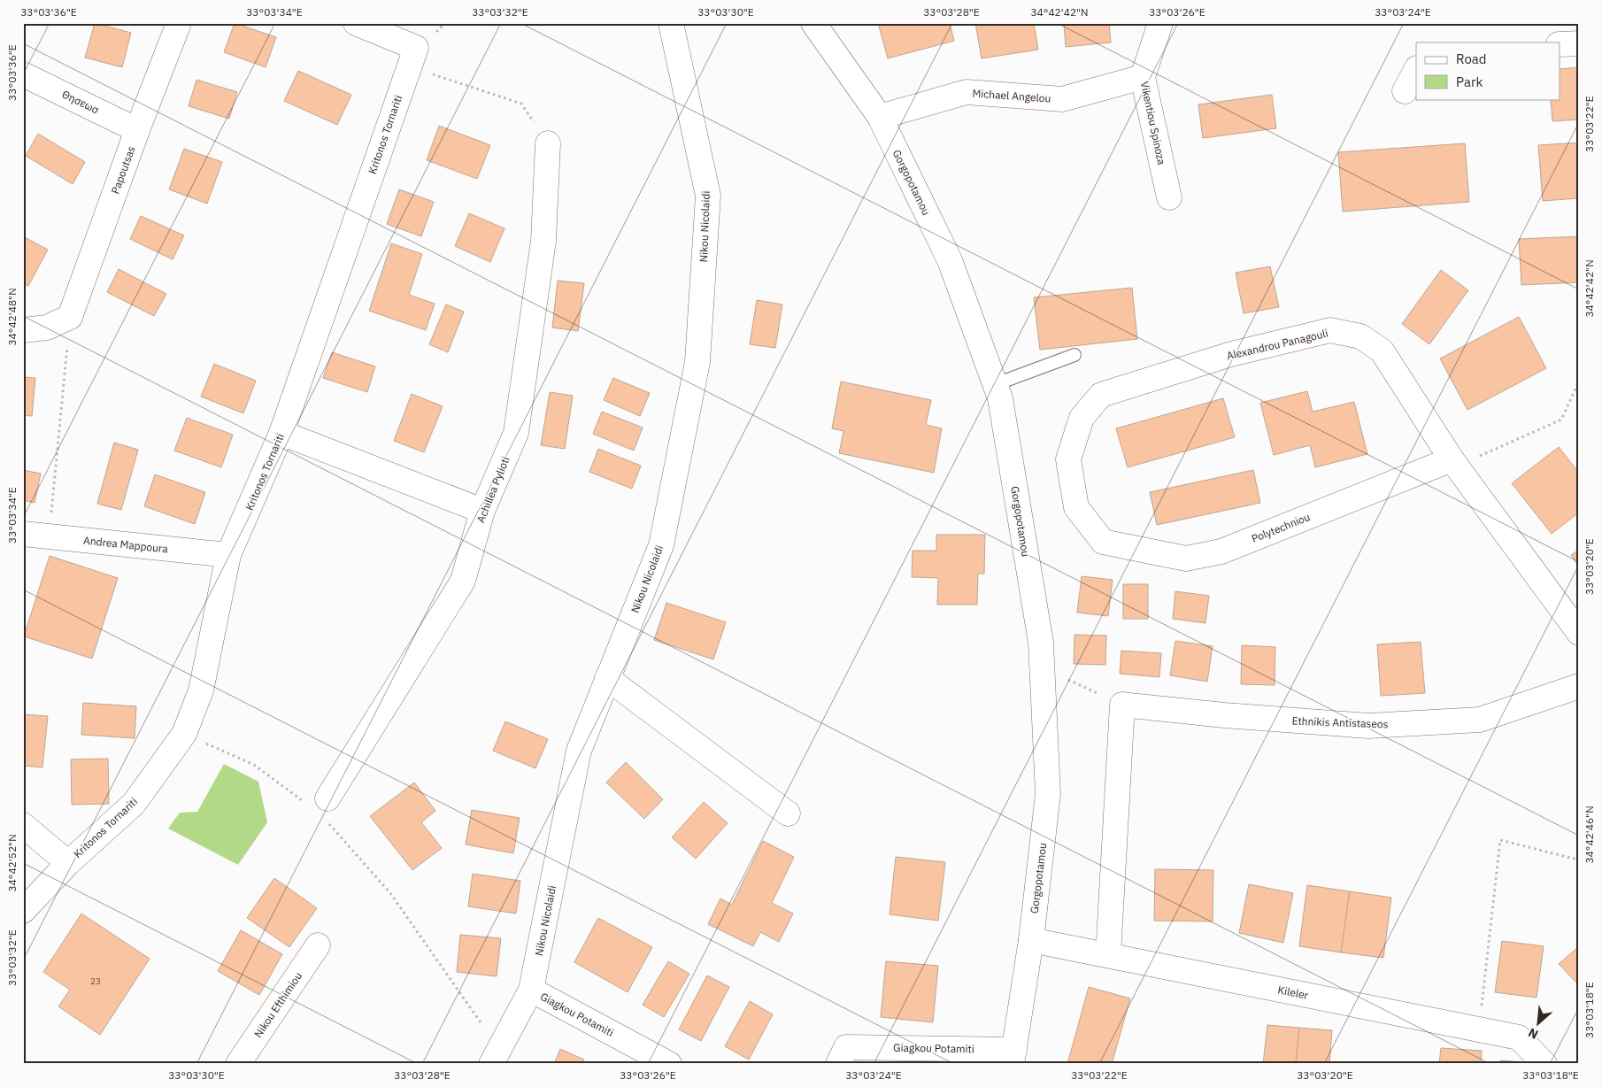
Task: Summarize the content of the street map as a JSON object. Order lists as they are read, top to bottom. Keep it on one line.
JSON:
{"streets":{"street":["Michael Angelou","Θησεωσ","Vikentiou Spinoza","Kritonos Tornariti","Papoutsas","Gorgopotamou","Nikou Nicolaidi","Alexandrou Panagouli","Achillea Pylioti","Polytechniou","Andrea Mappoura","Ethnikis Antistaseos","Kileler","Nikou Efthimiou","Giagkou Potamiti"]},"crossings":[["Michael Angelou","Vikentiou Spinoza"],["Michael Angelou","Gorgopotamou"],["Θησεωσ","Papoutsas"],["Kritonos Tornariti","Andrea Mappoura"],["Gorgopotamou","Kileler"],["Gorgopotamou","Giagkou Potamiti"],["Nikou Nicolaidi","Giagkou Potamiti"],["Alexandrou Panagouli","Polytechniou"]],"house_numbers":["23"],"legend":["Road","Park"],"north":"bottom left","coordinates":["33°03'36\"E","33°03'34\"E","33°03'32\"E","33°03'30\"E","33°03'28\"E","34°42'42\"N","33°03'26\"E","33°03'24\"E","33°03'22\"E","34°42'48\"N","33°03'20\"E","34°42'46\"N","34°42'52\"N","33°03'18\"E"]}
